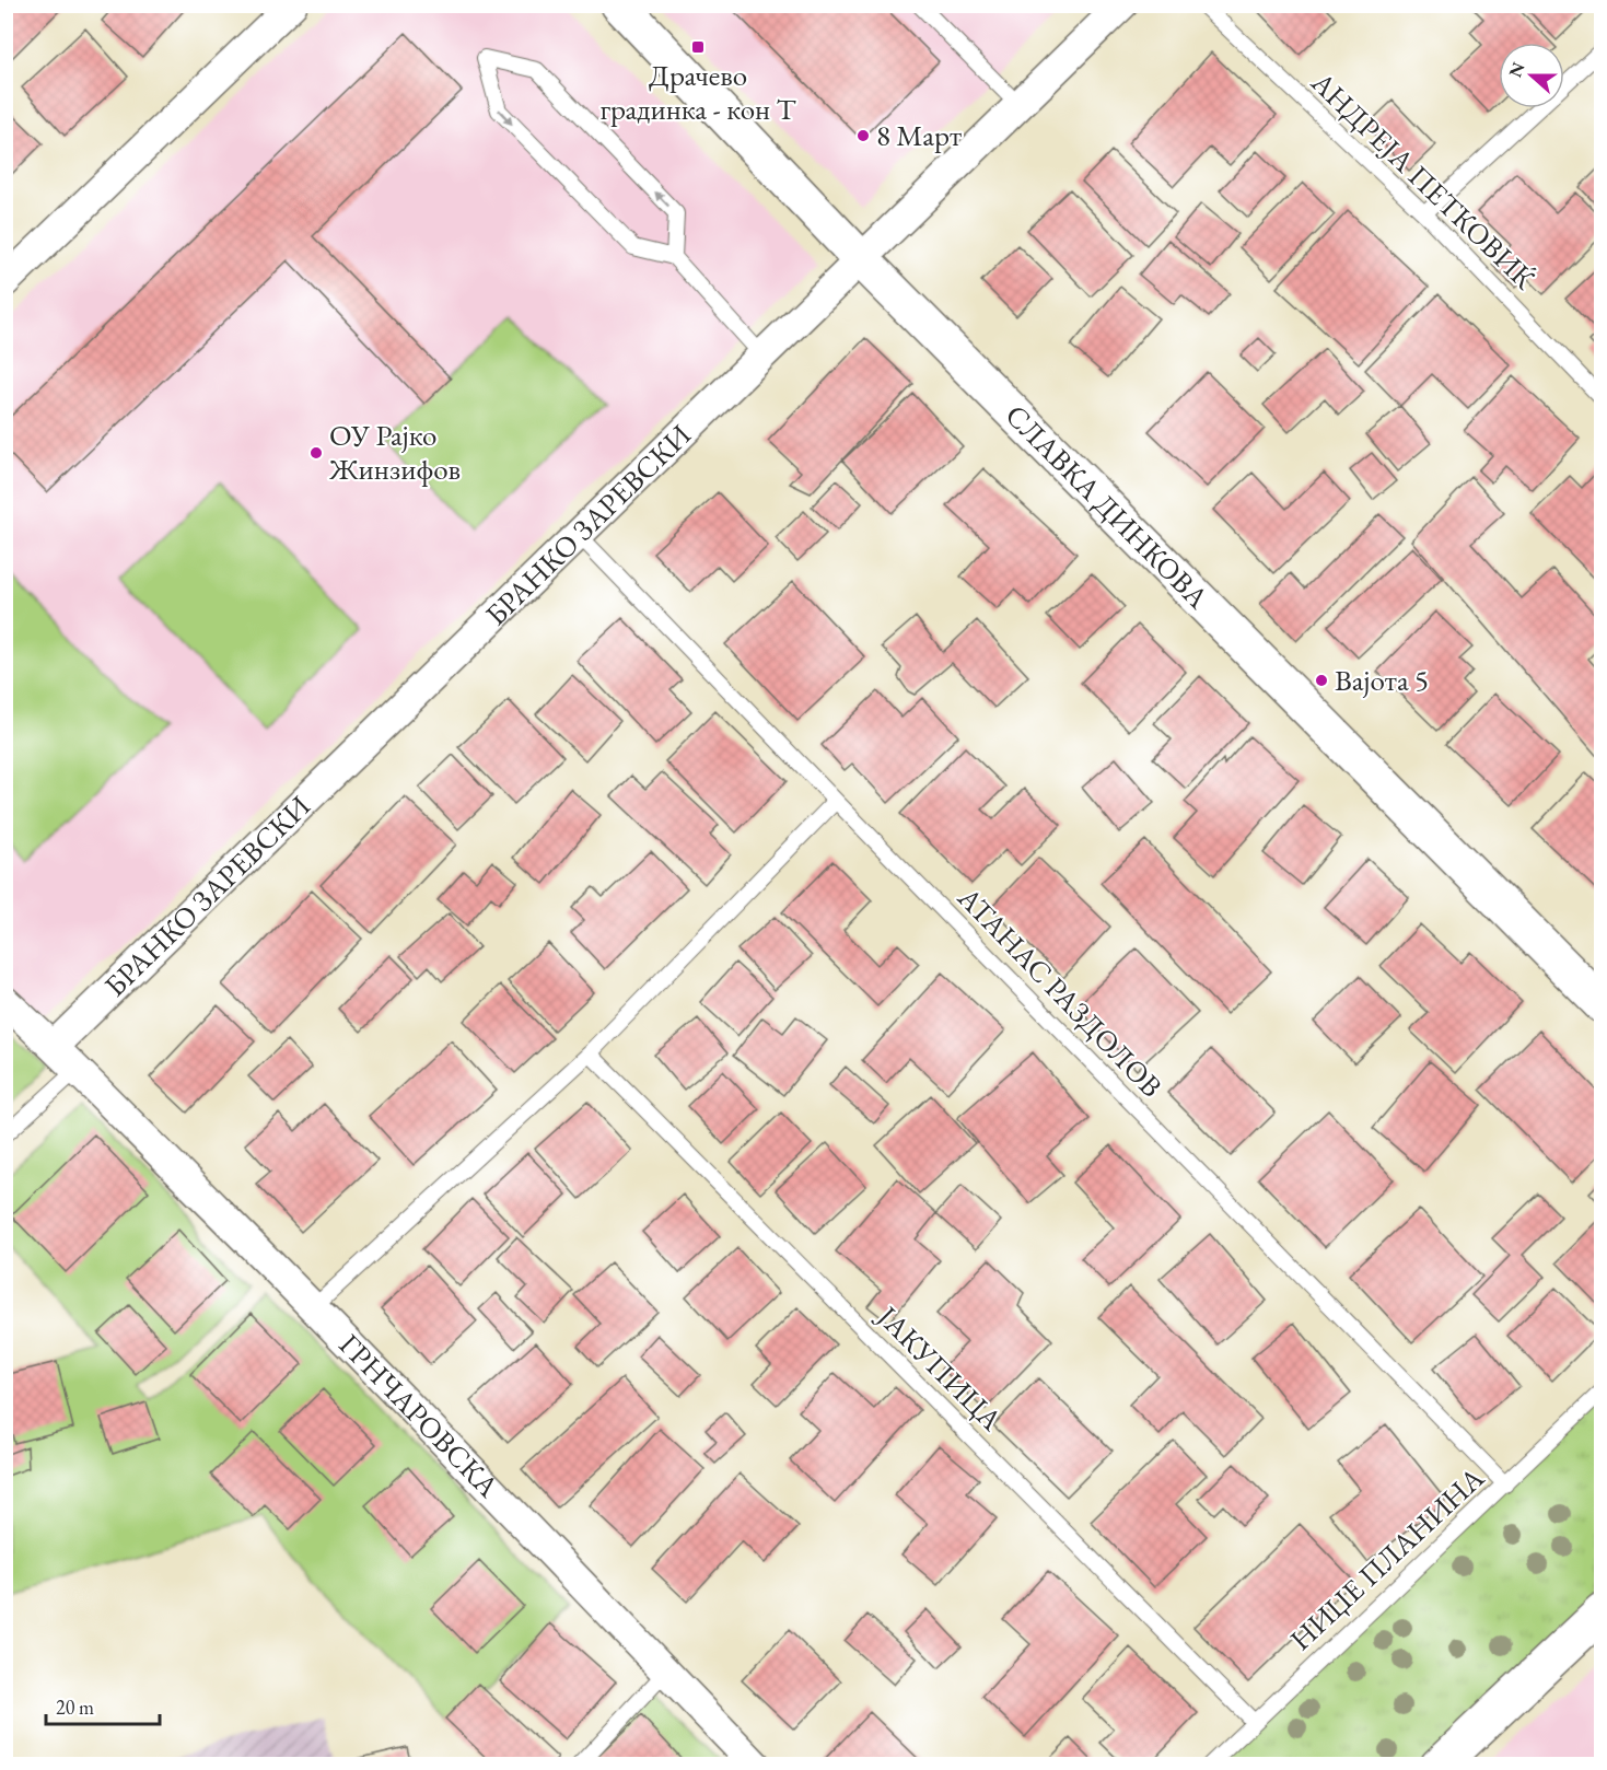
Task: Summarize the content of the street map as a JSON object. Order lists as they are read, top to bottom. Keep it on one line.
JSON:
{"streets":{"street":["СЛАВКА ДИНКОВА","БРАНКО ЗАРЕВСКИ","ГРНЧАРОВСКА"],"lane":["АНДРЕЈА ПЕТКОВИЌ","АТАНАС РАЗДОЛОВ","ЈАКУПИЦА","НИЏЕ ПЛАНИНА"]},"crossings":[["СЛАВКА ДИНКОВА","БРАНКО ЗАРЕВСКИ"],["БРАНКО ЗАРЕВСКИ","АТАНАС РАЗДОЛОВ"],["БРАНКО ЗАРЕВСКИ","ГРНЧАРОВСКА"],["АТАНАС РАЗДОЛОВ","НИЏЕ ПЛАНИНА"],["ЈАКУПИЦА","НИЏЕ ПЛАНИНА"]],"places":{"transit":["Драчево градинка - кон Т"],"other":["8 Март","ОУ Рајко Жинзифов","Вајота 5"]},"scale_bar":"20 m","north":"left"}
